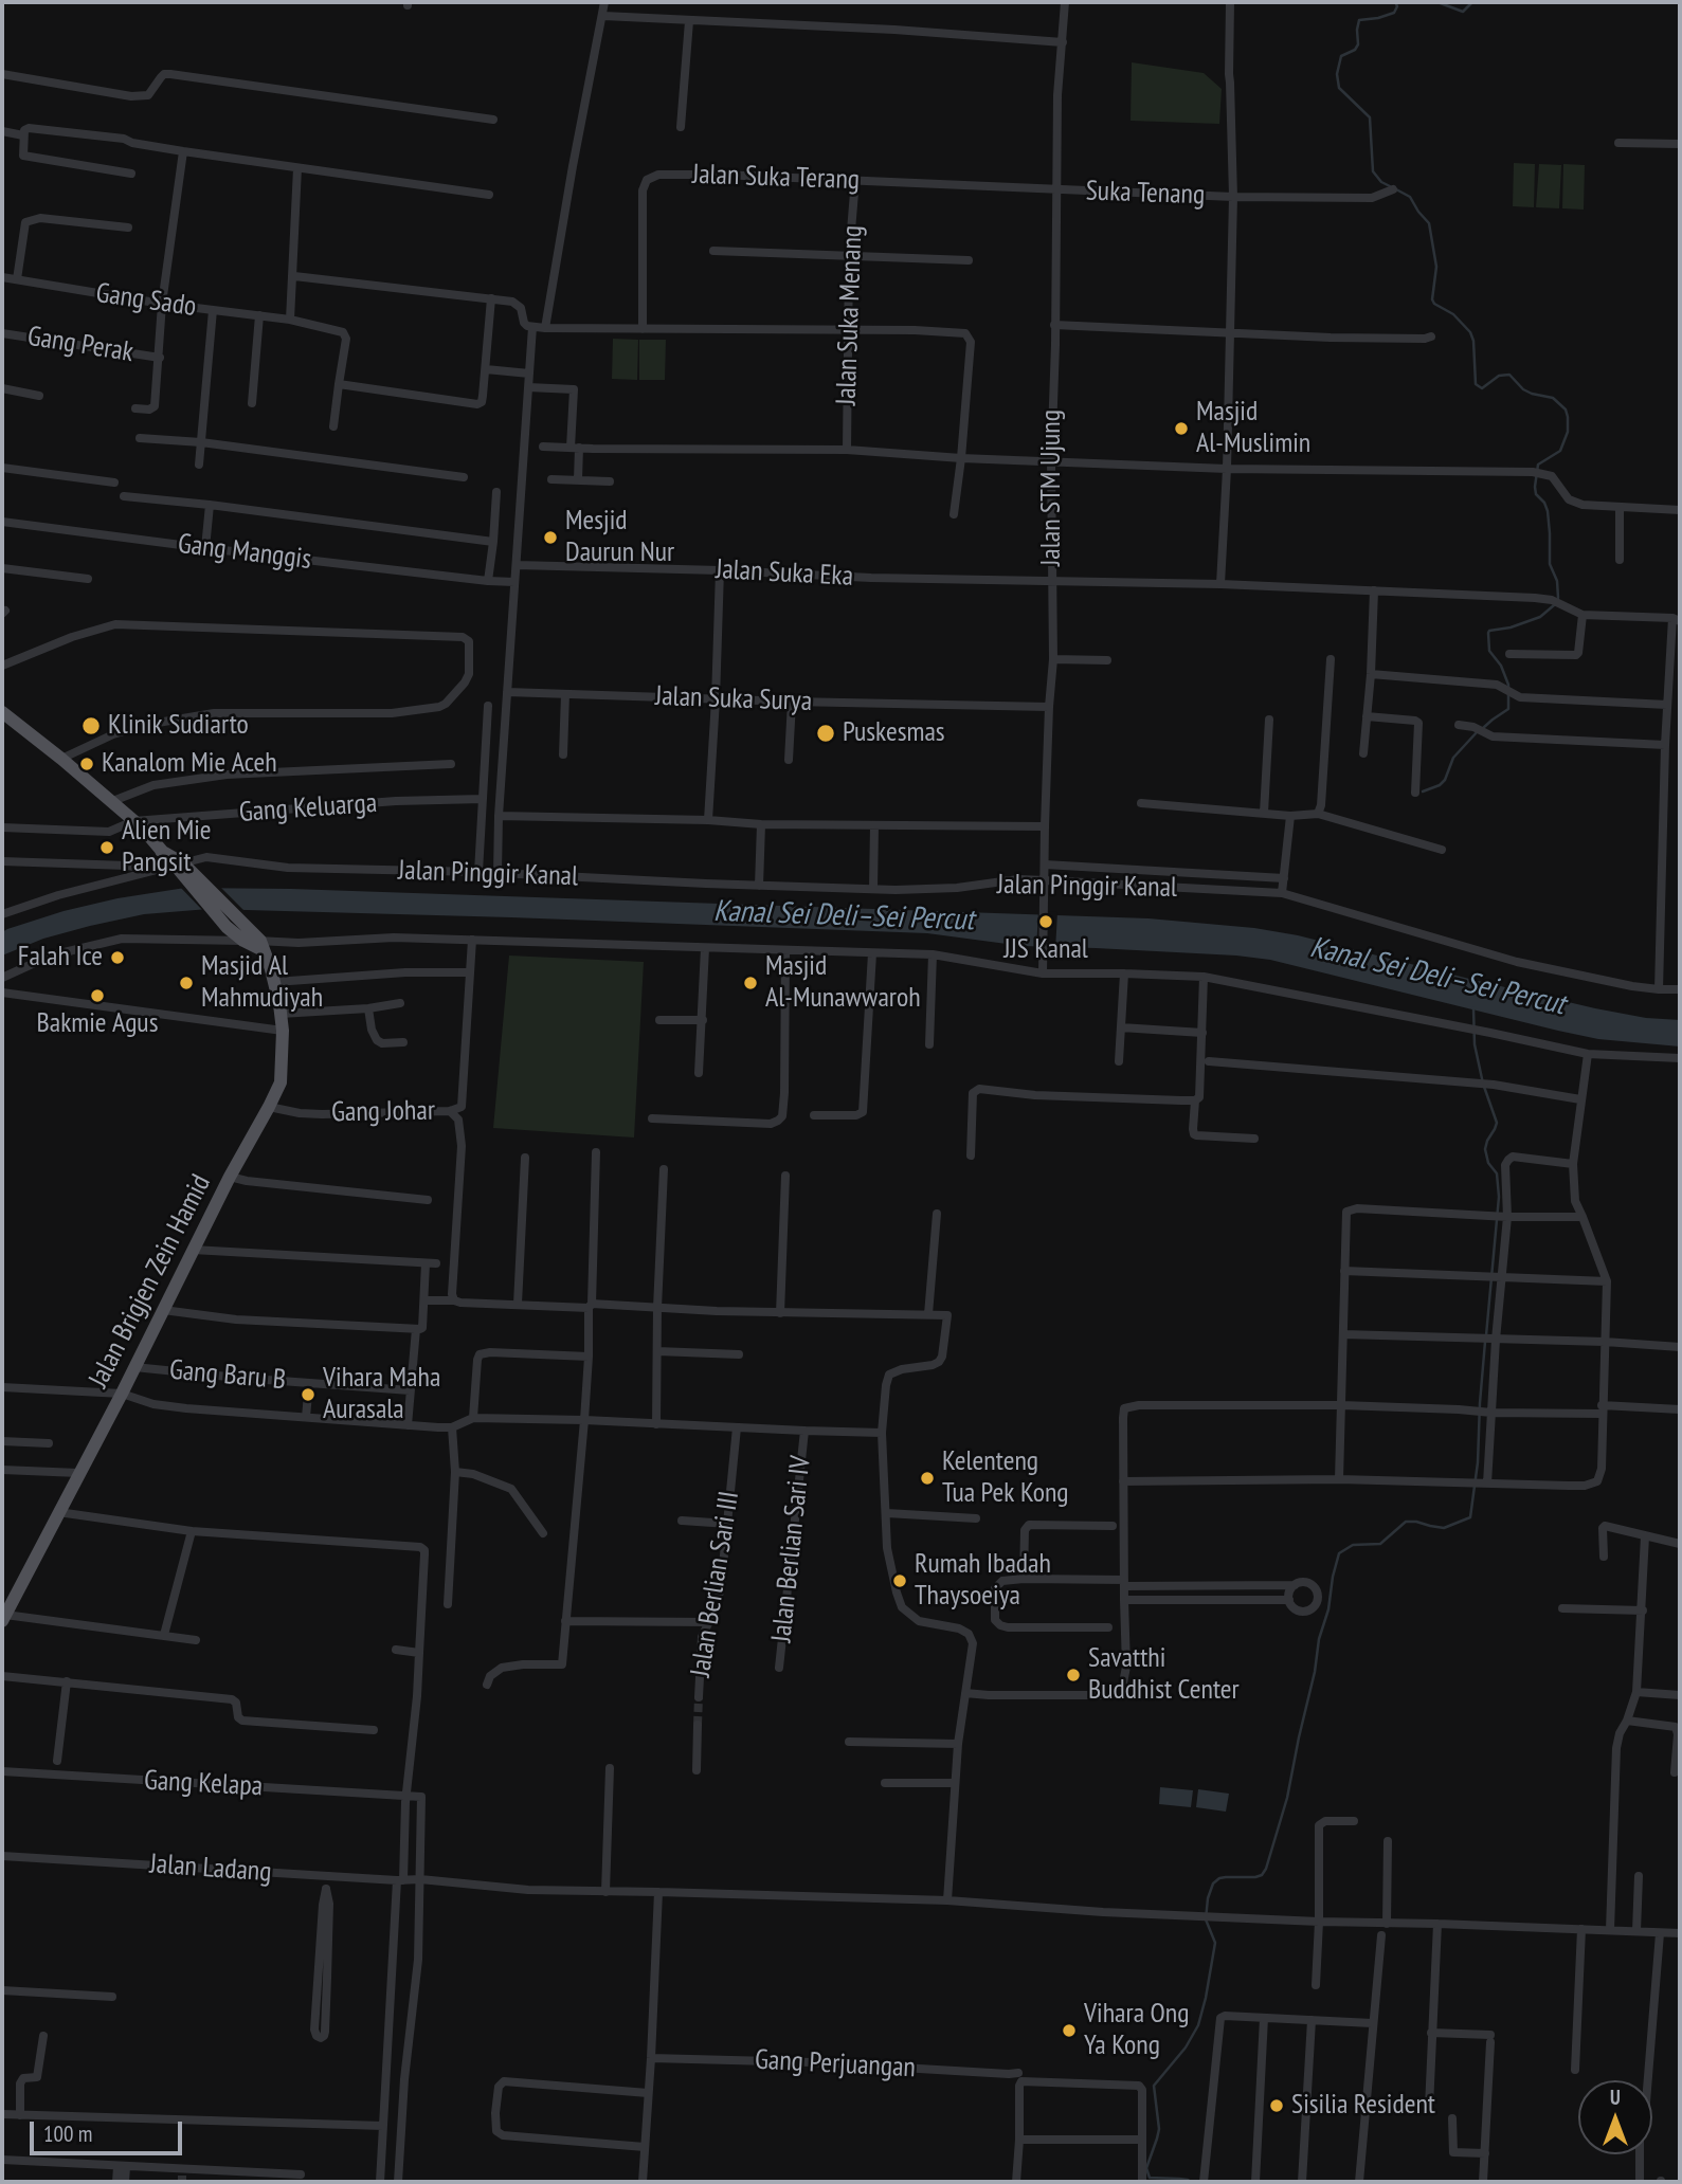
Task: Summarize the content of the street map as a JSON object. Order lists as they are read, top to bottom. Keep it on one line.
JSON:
{"streets":{"main road":["Jalan Brigjen Zein Hamid"],"street":["Jalan Suka Terang","Suka Tenang","Gang Sado","Jalan Suka Menang","Gang Perak","Jalan STM Ujung","Gang Manggis","Jalan Suka Eka","Jalan Suka Surya","Gang Keluarga","Jalan Pinggir Kanal","Gang Johar","Gang Baru B","Jalan Berlian Sari IV","Jalan Berlian Sari III","Gang Kelapa","Jalan Ladang","Gang Perjuangan"]},"crossings":[["Jalan Suka Terang","Suka Tenang"],["Jalan Suka Terang","Jalan Suka Menang"],["Jalan Suka Terang","Jalan STM Ujung"],["Suka Tenang","Jalan STM Ujung"],["Jalan STM Ujung","Jalan Suka Eka"],["Jalan STM Ujung","Jalan Suka Surya"],["Jalan STM Ujung","Jalan Pinggir Kanal"],["Gang Keluarga","Jalan Brigjen Zein Hamid"],["Jalan Pinggir Kanal","Jalan Brigjen Zein Hamid"],["Gang Johar","Jalan Brigjen Zein Hamid"],["Jalan Brigjen Zein Hamid","Gang Baru B"]],"water":["Kanal Sei Deli–Sei Percut"],"places":["Masjid Al-Muslimin","Mesjid Daurun Nur","Klinik Sudiarto","Puskesmas","Kanalom Mie Aceh","Alien Mie Pangsit","JJS Kanal","Falah Ice","Masjid Al Mahmudiyah","Masjid Al-Munawwaroh","Bakmie Agus","Vihara Maha Aurasala","Kelenteng Tua Pek Kong","Rumah Ibadah Thaysoeiya","Savatthi Buddhist Center","Vihara Ong Ya Kong","Sisilia Resident"],"scale_bar":"100 m","north":"top"}
